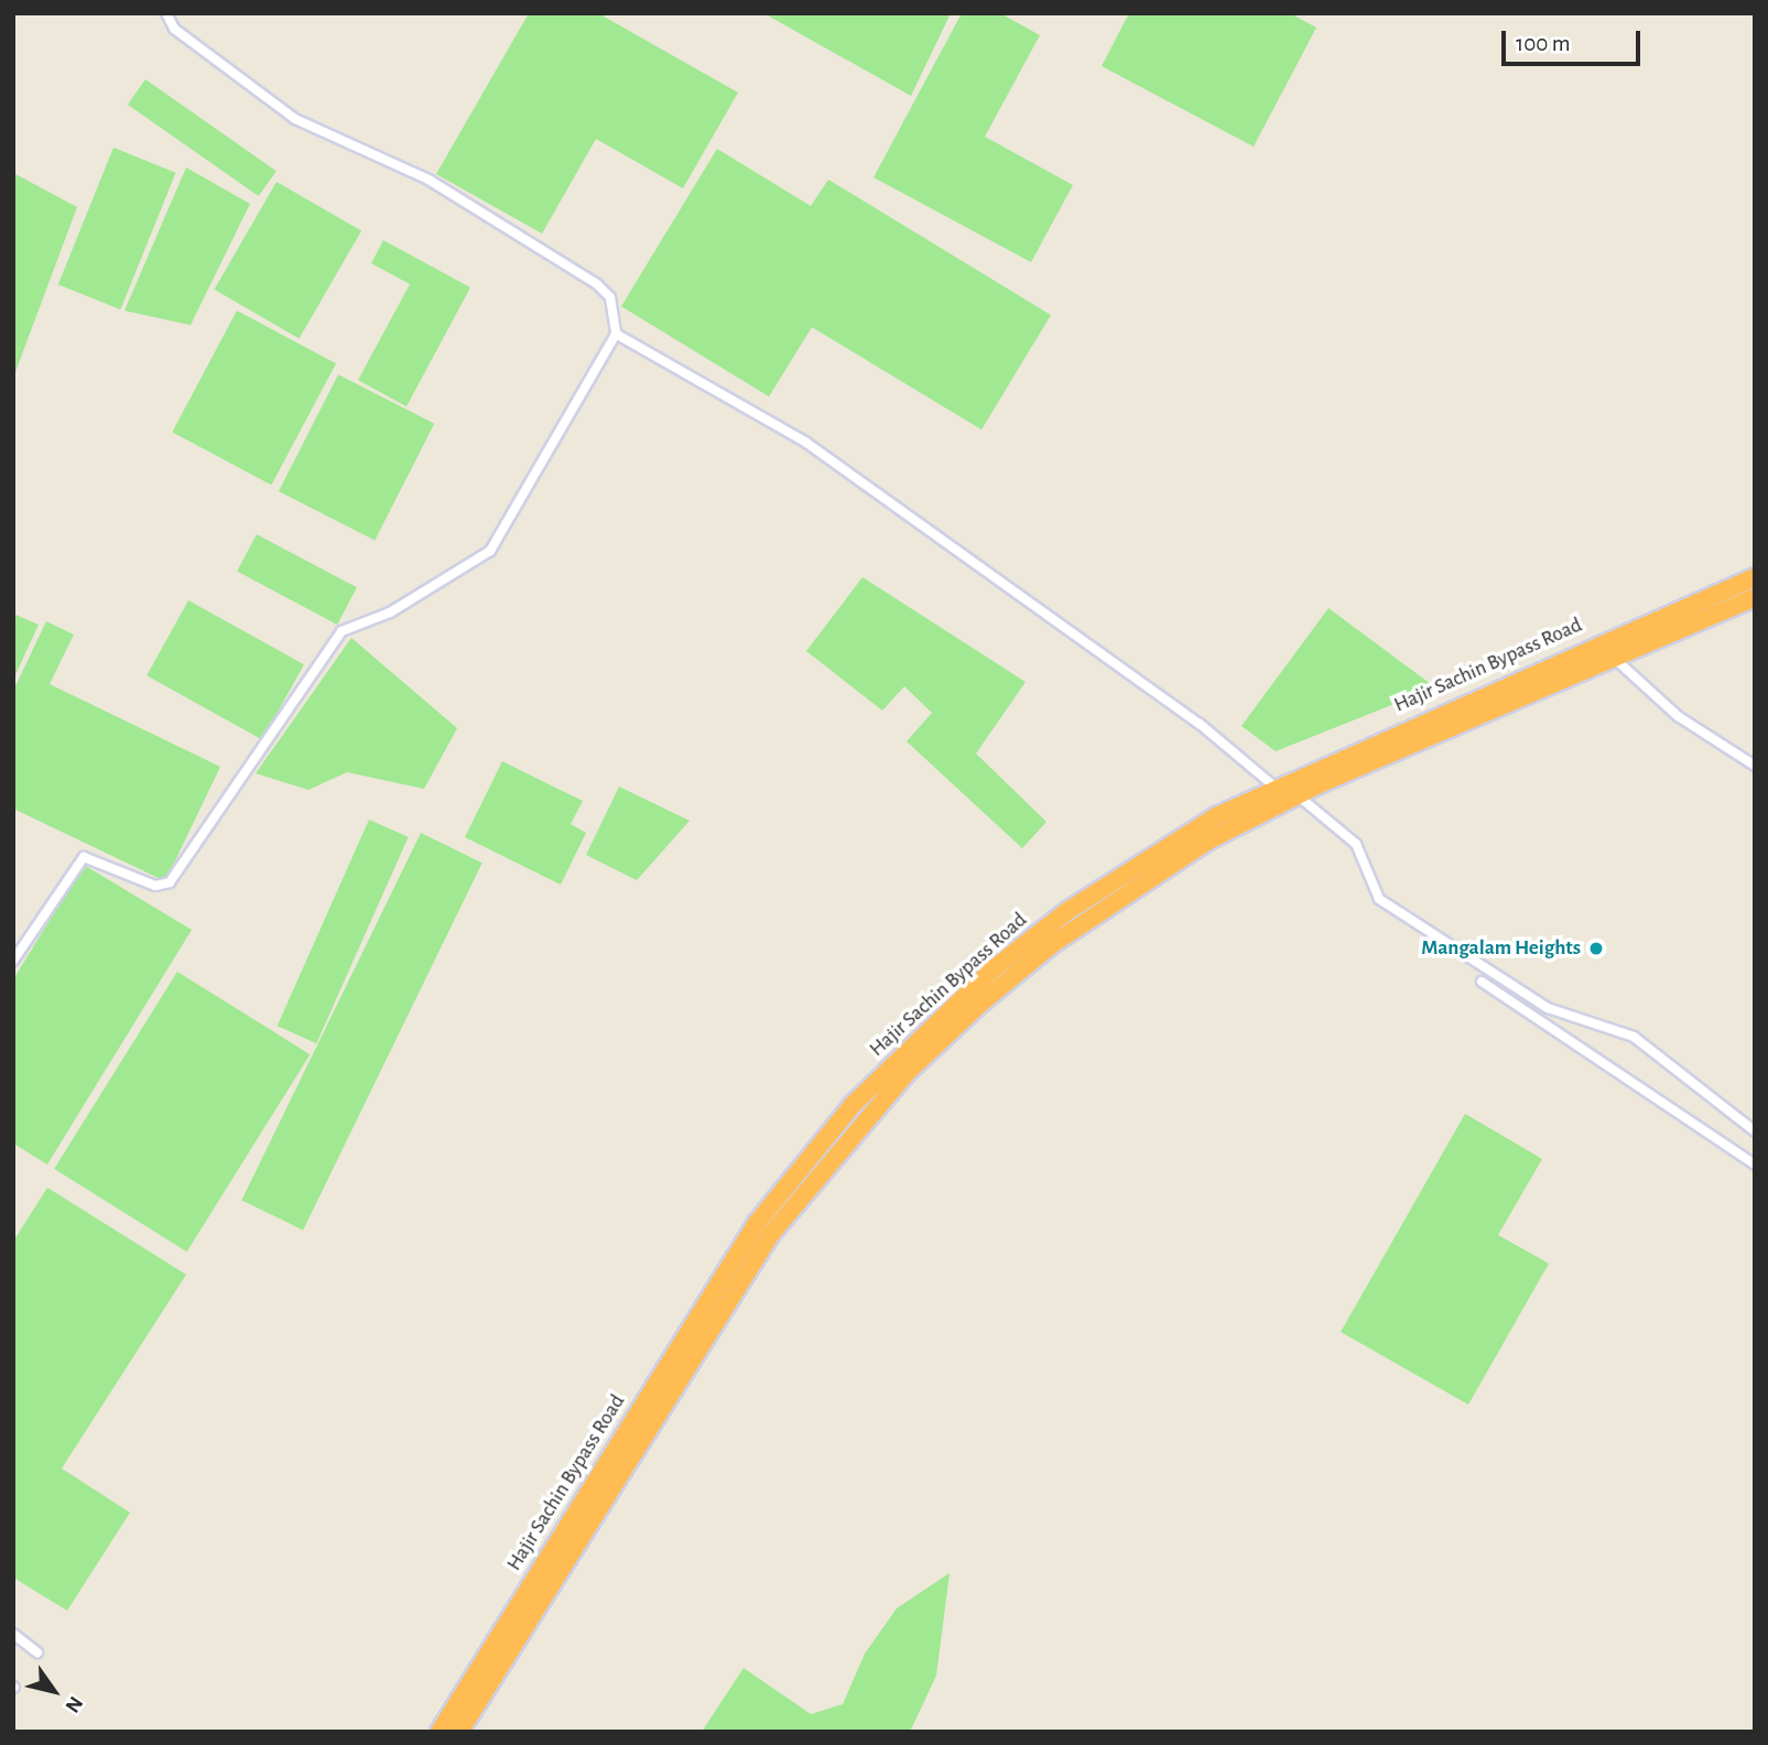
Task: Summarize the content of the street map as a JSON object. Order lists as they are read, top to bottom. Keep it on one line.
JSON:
{"streets":{"highway":["Hajir Sachin Bypass Road"]},"places":["Mangalam Heights"],"scale_bar":"100 m","north":"bottom right"}
